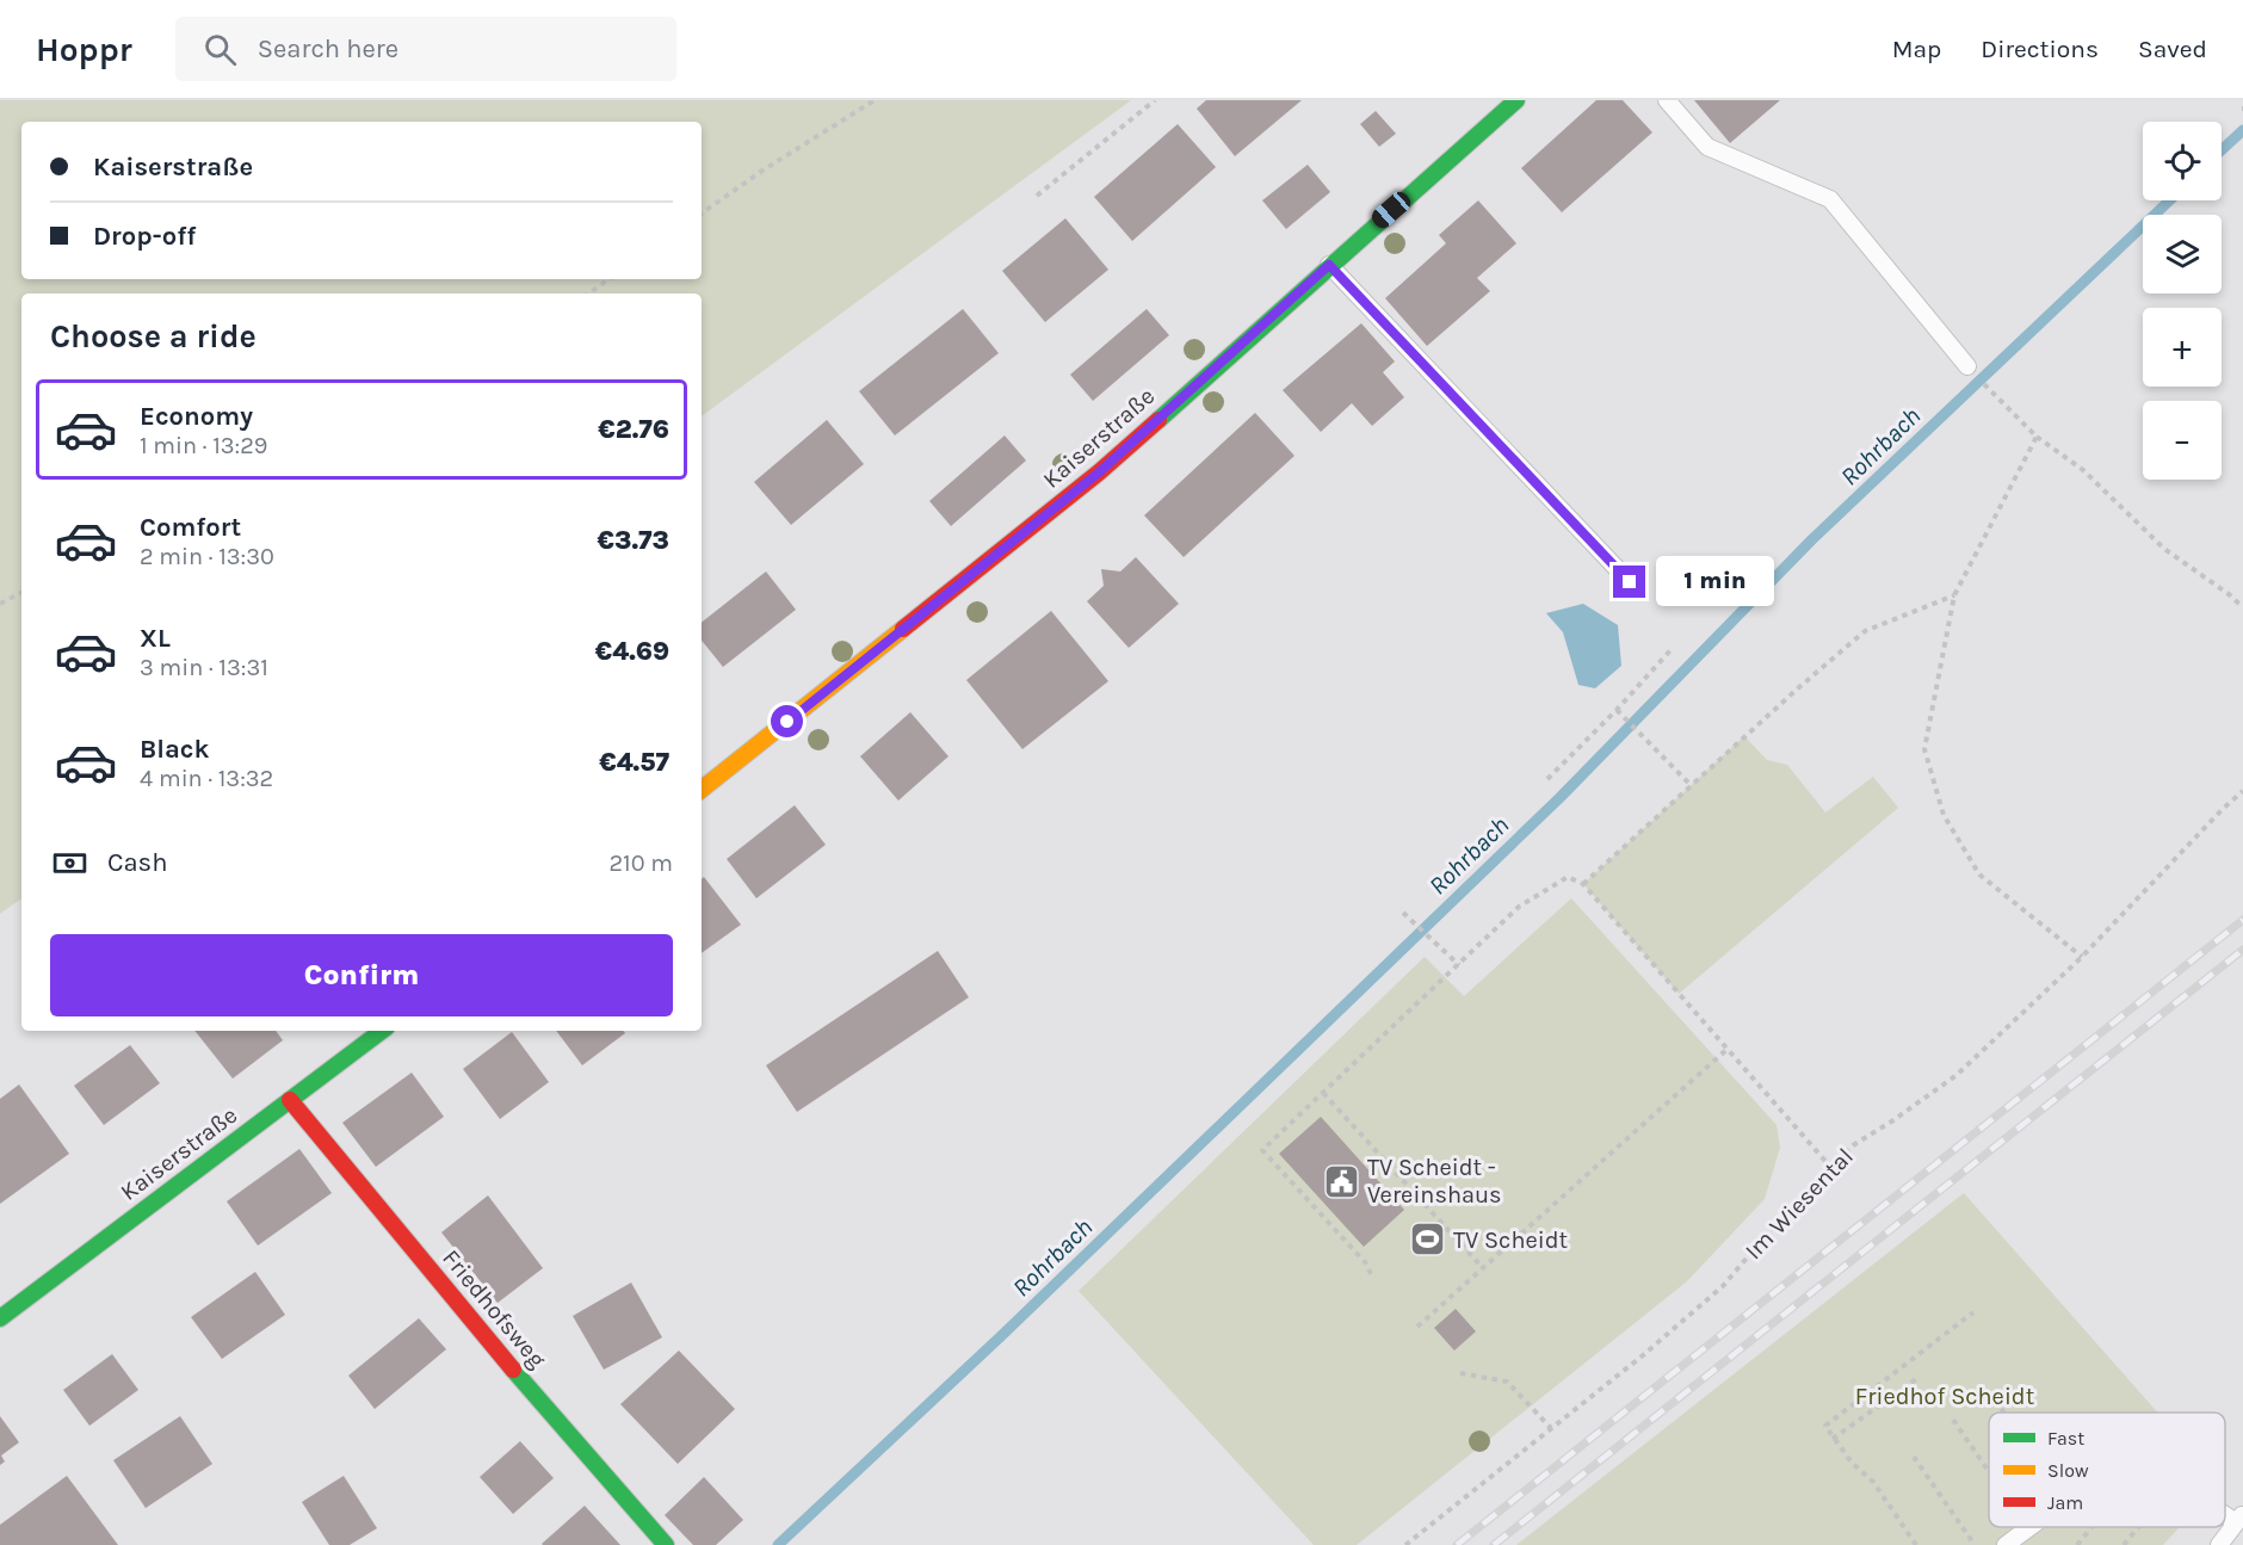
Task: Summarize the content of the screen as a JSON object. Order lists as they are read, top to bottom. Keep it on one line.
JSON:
{"streets":{"main road":["Kaiserstraße","Friedhofsweg"],"path":["Im Wiesental"]},"crossings":[["Kaiserstraße","Friedhofsweg"]],"water":["Rohrbach"],"parks":["Friedhof Scheidt"],"places":{"public building":["TV Scheidt - Vereinshaus"],"sports":["TV Scheidt"]},"legend":["Fast","Slow","Jam"],"page":{"header":"Hoppr","search":"Search here","nav":["Map","Directions","Saved"],"map_buttons":["+","−"],"banner":["Kaiserstraße","Drop-off"],"heading":"Choose a ride","list":[{"name":"Economy","note":"1 min · 13:29","value":"€2.76"},{"name":"Comfort","note":"2 min · 13:30","value":"€3.73"},{"name":"XL","note":"3 min · 13:31","value":"€4.69"},{"name":"Black","note":"4 min · 13:32","value":"€4.57"}],"bubble":"1 min","pay":["Cash","210 m"],"buttons":"Confirm"}}
